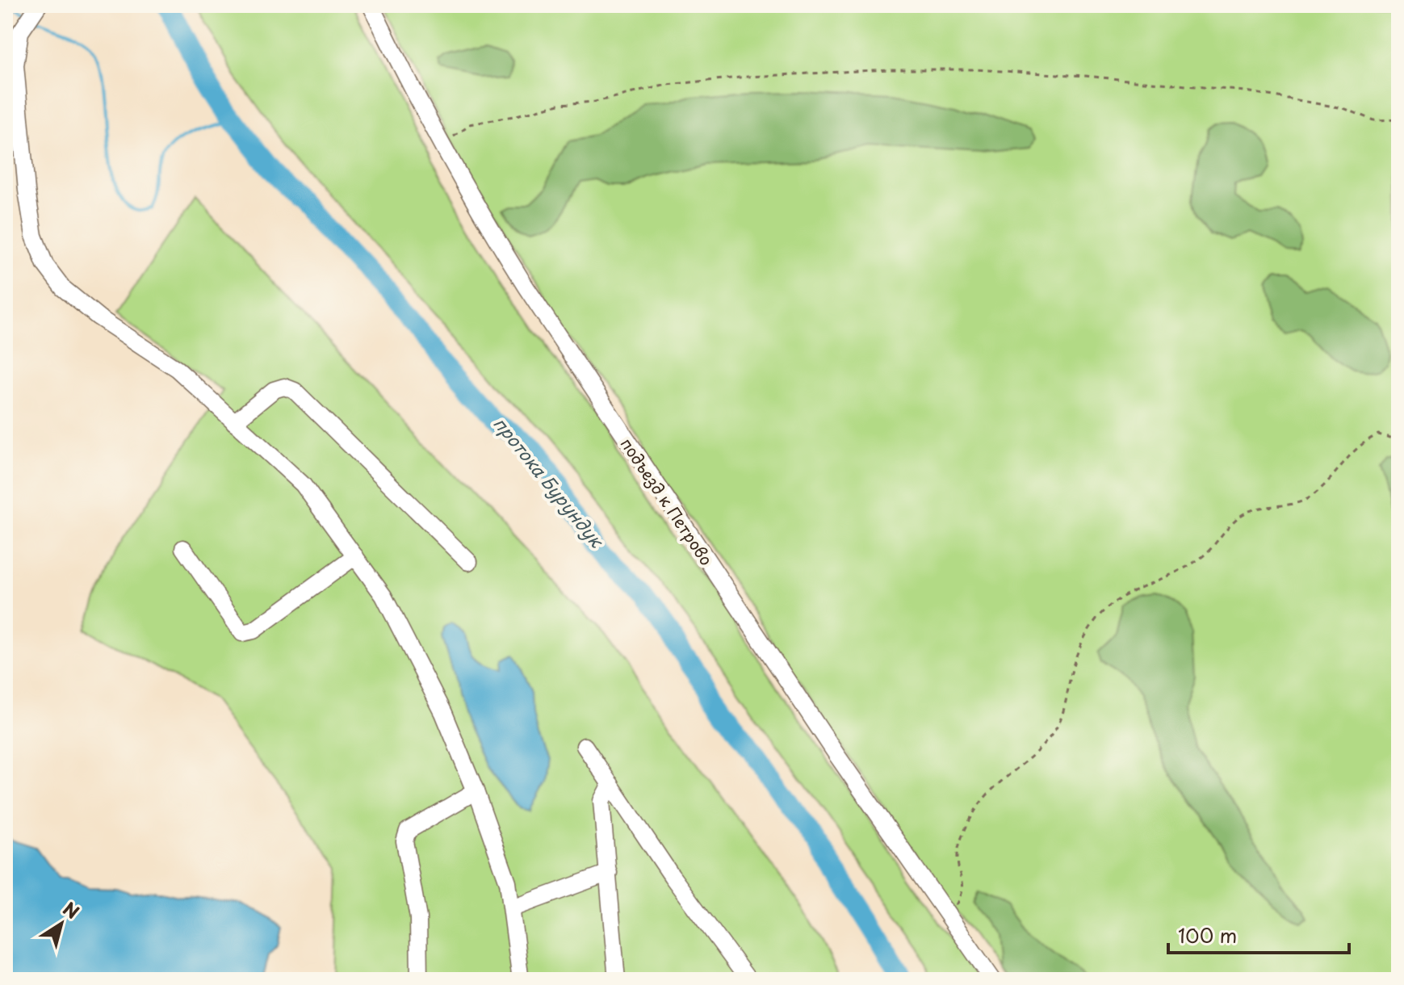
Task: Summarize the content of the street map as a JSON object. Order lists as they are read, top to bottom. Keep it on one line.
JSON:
{"streets":{"street":["подъезд к Петрово"]},"water":["протока Бурундук"],"scale_bar":"100 m","north":"top right"}
